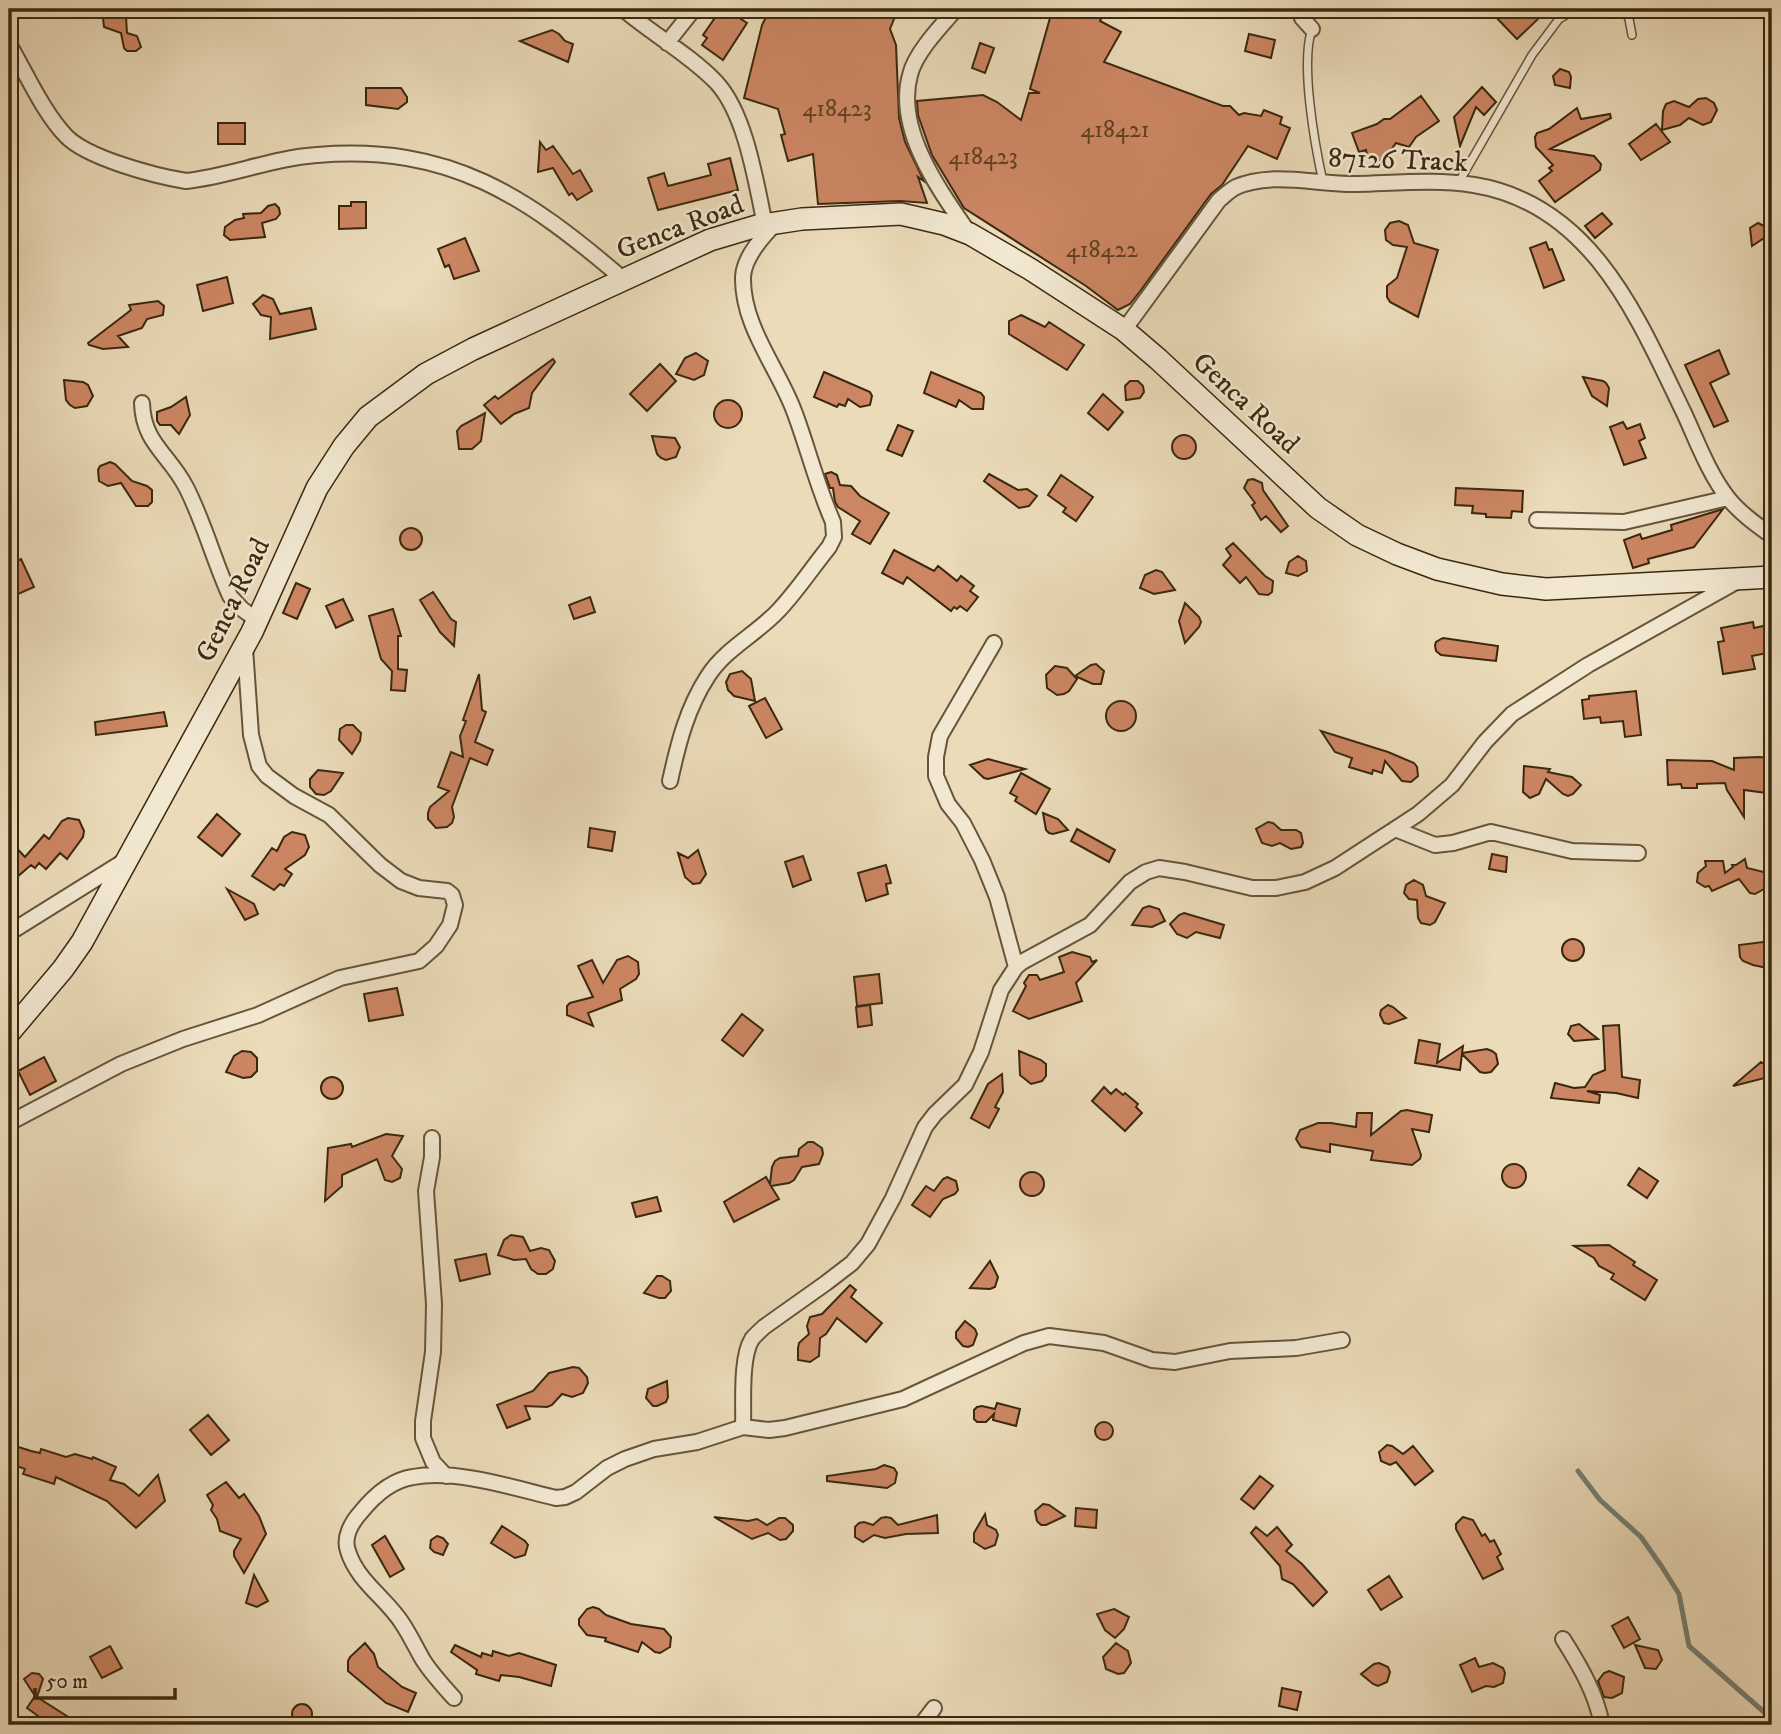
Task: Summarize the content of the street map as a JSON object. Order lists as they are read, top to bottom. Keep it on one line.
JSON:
{"streets":{"street":["87126 Track","Genca Road"]},"crossings":[["87126 Track","Genca Road"]],"house_numbers":["418423","418421","418423","418422"],"scale_bar":"50 m"}
